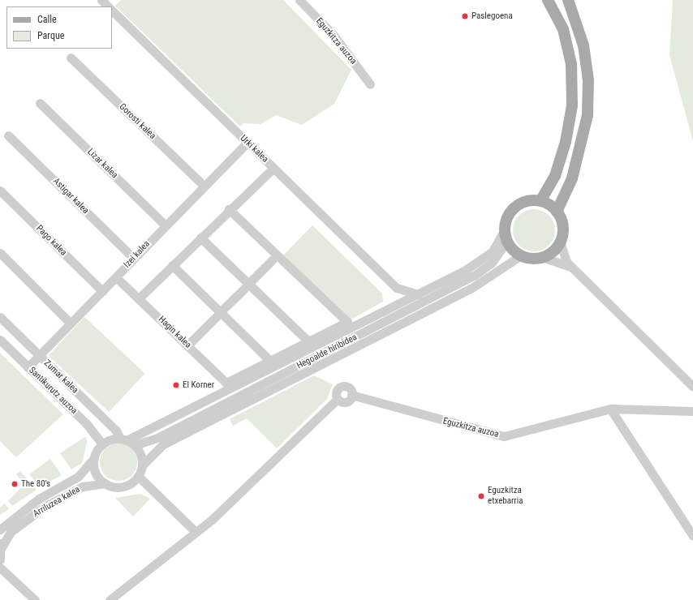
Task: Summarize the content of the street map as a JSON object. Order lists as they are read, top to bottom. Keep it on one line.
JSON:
{"streets":{"street":["Eguzkitza auzoa","Gorosti kalea","Urki kalea","Lizar kalea","Astigar kalea","Pago kalea","Izei kalea","Hagin kalea","Hegoalde hiribidea","Zumar kalea","Santikurutz auzoa","Arriluzea kalea"]},"crossings":[["Gorosti kalea","Izei kalea"],["Urki kalea","Izei kalea"],["Lizar kalea","Izei kalea"],["Astigar kalea","Izei kalea"],["Pago kalea","Izei kalea"],["Izei kalea","Hagin kalea"],["Izei kalea","Zumar kalea"],["Izei kalea","Santikurutz auzoa"],["Hagin kalea","Hegoalde hiribidea"],["Hegoalde hiribidea","Zumar kalea"],["Hegoalde hiribidea","Santikurutz auzoa"],["Hegoalde hiribidea","Arriluzea kalea"],["Zumar kalea","Santikurutz auzoa"],["Zumar kalea","Arriluzea kalea"],["Santikurutz auzoa","Arriluzea kalea"]],"places":["Paslegoena","El Korner","The 80's","Eguzkitza etxebarria"],"legend":["Calle","Parque"]}
